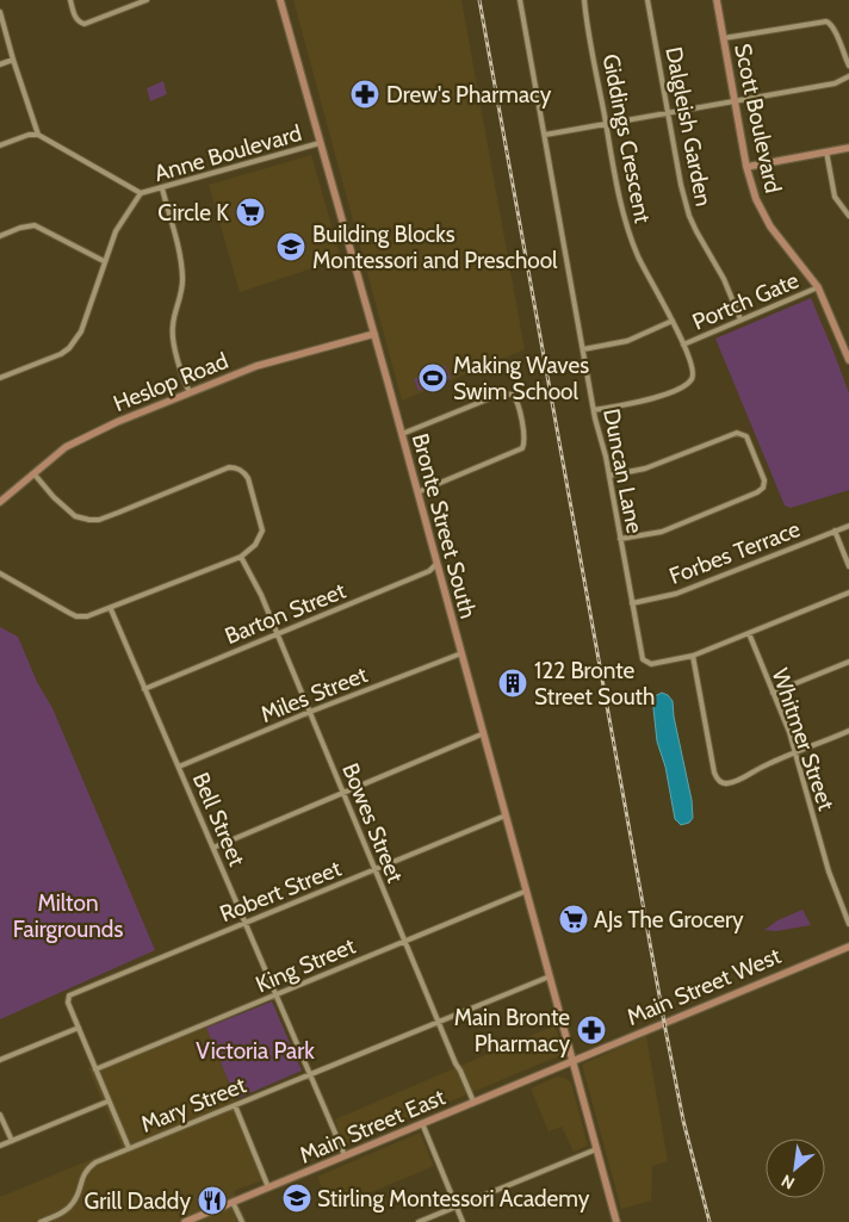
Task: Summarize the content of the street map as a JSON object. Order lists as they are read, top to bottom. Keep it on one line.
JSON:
{"streets":{"main road":["Scott Boulevard","Heslop Road","Bronte Street South","Main Street West","Main Street East"],"street":["Dalgleish Garden","Giddings Crescent","Anne Boulevard","Portch Gate","Duncan Lane","Forbes Terrace","Barton Street","Miles Street","Whitmer Street","Bell Street","Bowes Street","Robert Street","King Street","Mary Street"]},"crossings":[["Scott Boulevard","Portch Gate"],["Dalgleish Garden","Portch Gate"],["Giddings Crescent","Portch Gate"],["Giddings Crescent","Duncan Lane"],["Anne Boulevard","Bronte Street South"],["Heslop Road","Bronte Street South"],["Duncan Lane","Forbes Terrace"],["Duncan Lane","Whitmer Street"],["Bronte Street South","Barton Street"],["Bronte Street South","Miles Street"],["Bronte Street South","Robert Street"],["Bronte Street South","King Street"],["Bronte Street South","Main Street West"],["Bronte Street South","Mary Street"],["Bronte Street South","Main Street East"],["Barton Street","Bell Street"],["Barton Street","Bowes Street"],["Miles Street","Bell Street"],["Miles Street","Bowes Street"],["Bell Street","Robert Street"],["Bell Street","King Street"],["Bell Street","Mary Street"],["Bell Street","Main Street East"],["Bowes Street","Robert Street"],["Bowes Street","King Street"],["Bowes Street","Mary Street"],["Bowes Street","Main Street East"],["Main Street West","Main Street East"]],"parks":["Milton Fairgrounds","Victoria Park"],"places":{"pharmacy":["Drew's Pharmacy","Main Bronte Pharmacy"],"supermarket":["Circle K","AJs The Grocery"],"school or university":["Building Blocks Montessori and Preschool","Stirling Montessori Academy"],"sports":["Making Waves Swim School"],"building":["122 Bronte Street South"],"restaurant":["Grill Daddy"]},"north":"bottom left"}
